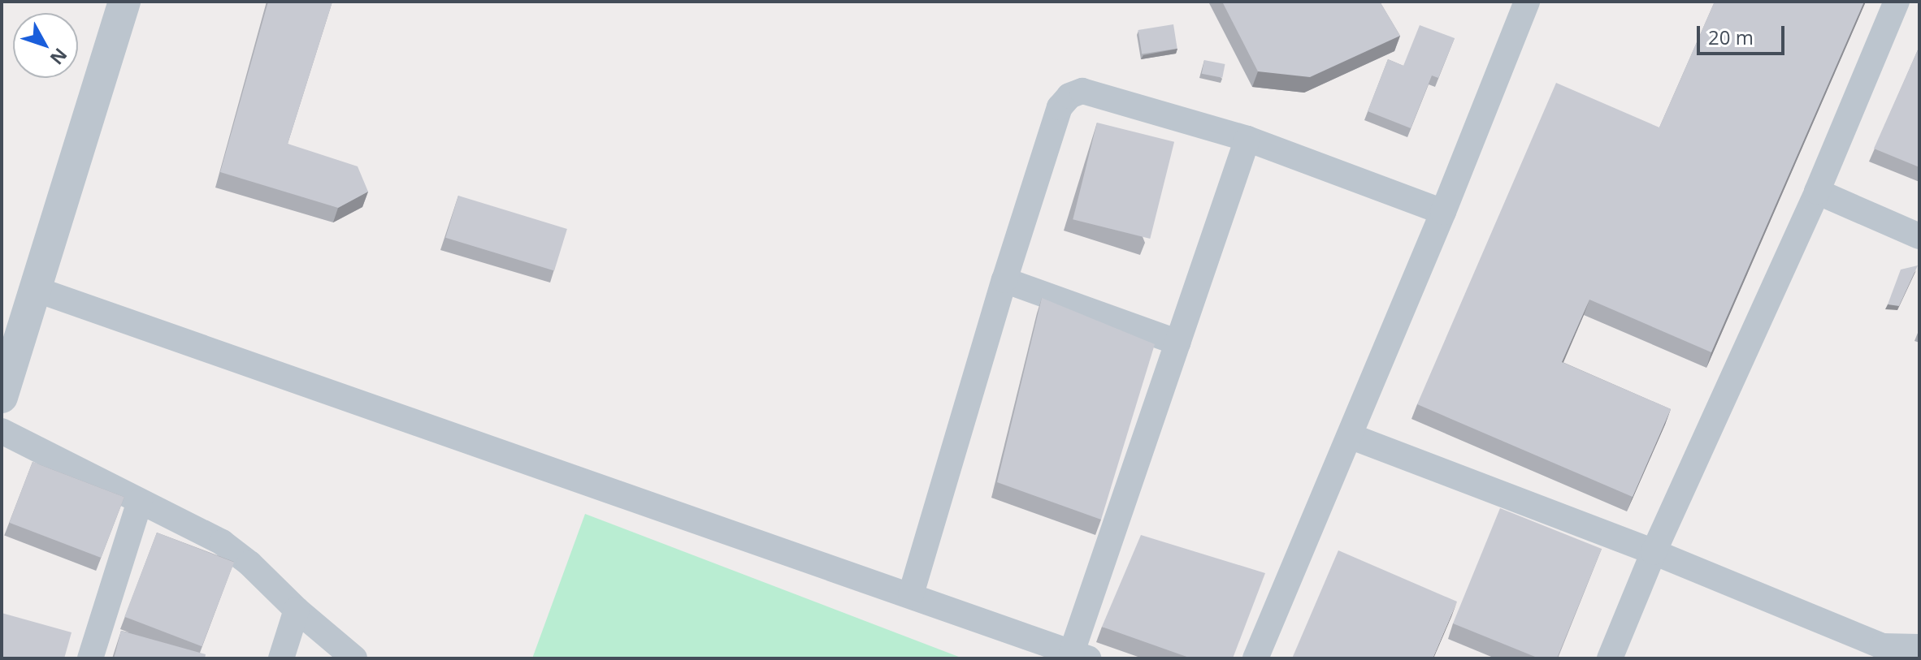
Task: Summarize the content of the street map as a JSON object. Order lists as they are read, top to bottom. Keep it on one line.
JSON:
{"scale_bar":"20 m","north":"bottom right"}
